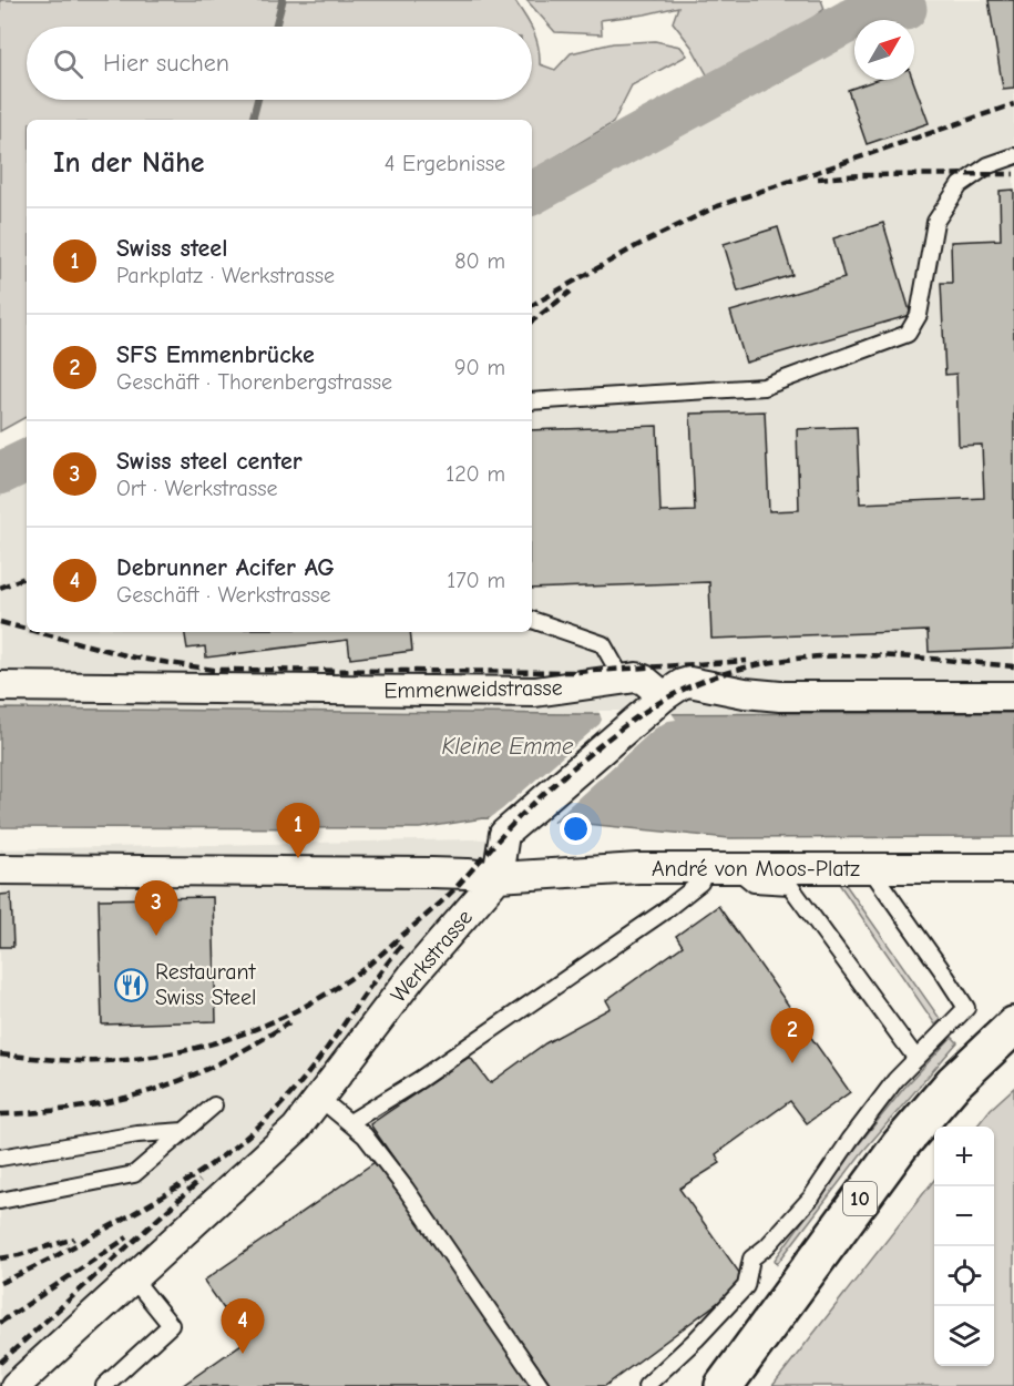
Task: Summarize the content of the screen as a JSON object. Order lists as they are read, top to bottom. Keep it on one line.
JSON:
{"streets":{"main road":["10"],"street":["Emmenweidstrasse","André von Moos-Platz","Werkstrasse"]},"crossings":[["André von Moos-Platz","Werkstrasse"]],"water":["Kleine Emme"],"places":{"restaurant":["Restaurant Swiss Steel"]},"north":"top right","page":{"search":"Hier suchen","heading":["In der Nähe","4 Ergebnisse"],"list":[{"mark":"1","name":"Swiss steel","note":"Parkplatz · Werkstrasse","value":"80 m"},{"mark":"2","name":"SFS Emmenbrücke","note":"Geschäft · Thorenbergstrasse","value":"90 m"},{"mark":"3","name":"Swiss steel center","note":"Ort · Werkstrasse","value":"120 m"},{"mark":"4","name":"Debrunner Acifer AG","note":"Geschäft · Werkstrasse","value":"170 m"}],"pins":["1","3","2","4"],"map_buttons":["+","−"]}}
